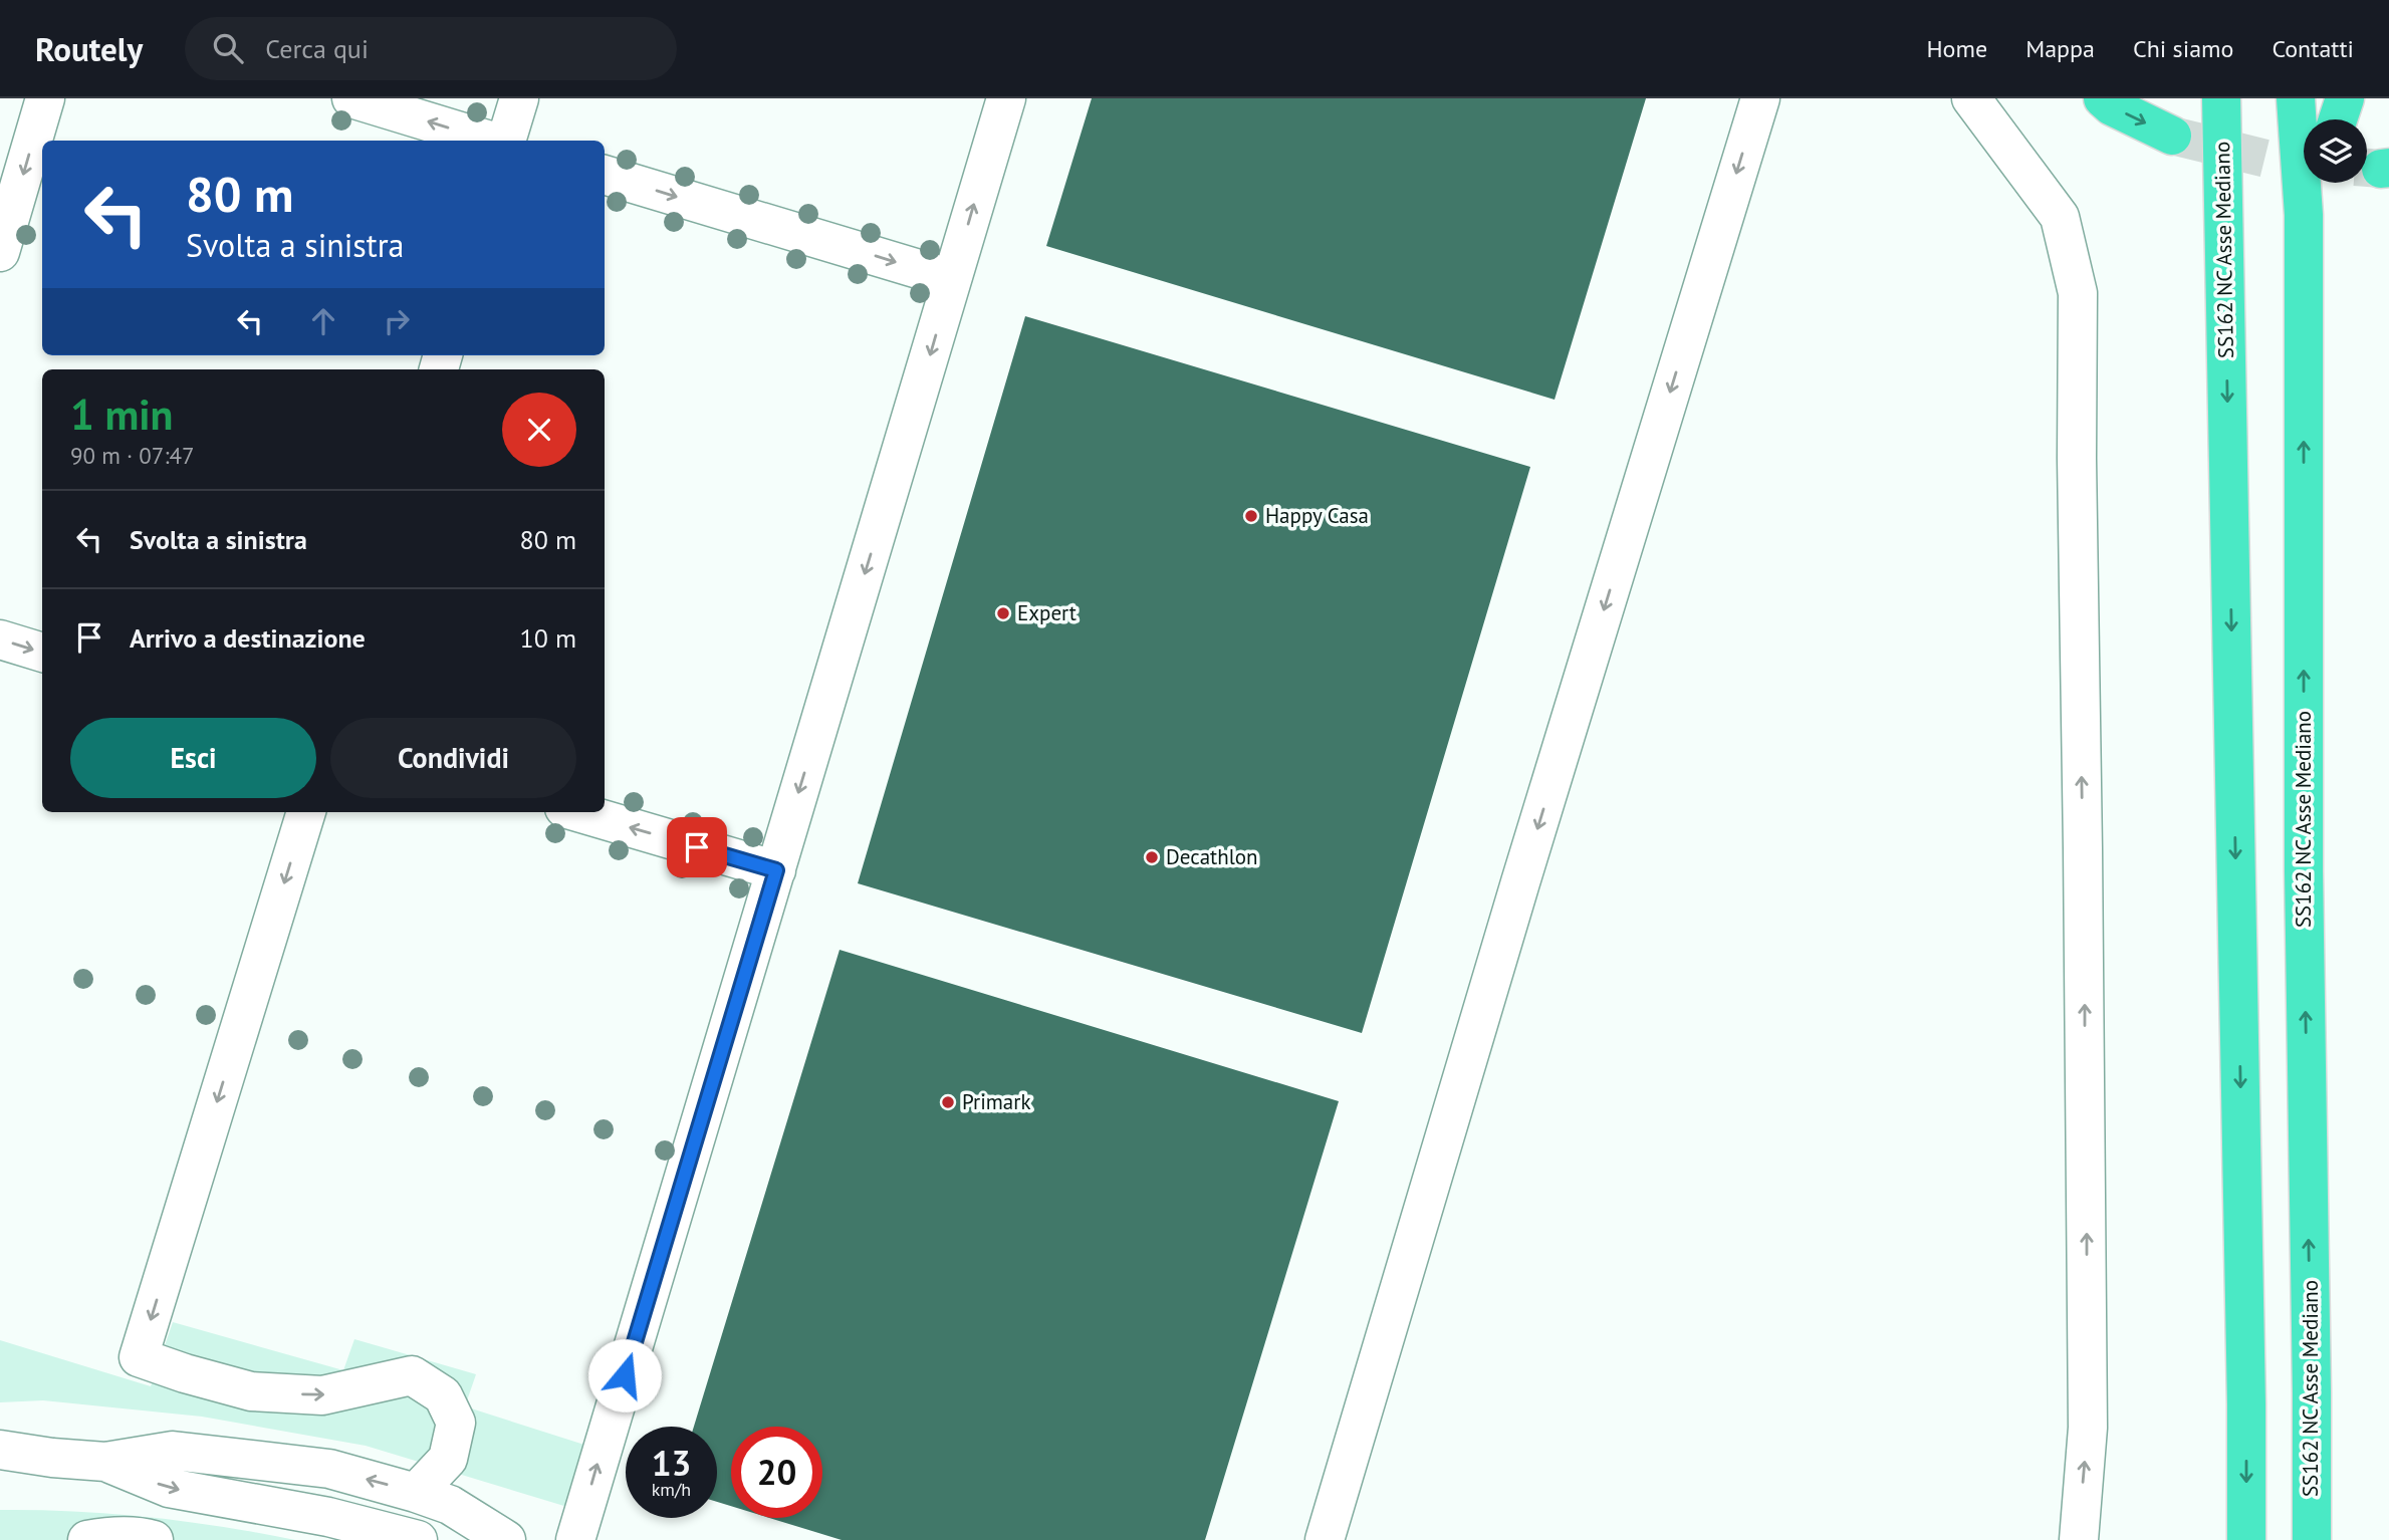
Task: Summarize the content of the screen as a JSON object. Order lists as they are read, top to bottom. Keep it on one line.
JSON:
{"streets":{"highway":["SS162 NC Asse Mediano"]},"places":["Happy Casa","Expert","Decathlon","Primark"],"page":{"header":"Routely","search":"Cerca qui","nav":["Home","Mappa","Chi siamo","Contatti"],"turn":["80 m","Svolta a sinistra"],"heading":["1 min","90 m · 07:47"],"list":[{"name":"Svolta a sinistra","value":"80 m"},{"name":"Arrivo a destinazione","value":"10 m"}],"buttons":["Esci","Condividi"],"speed":"13 km/h","limit":"20"}}
